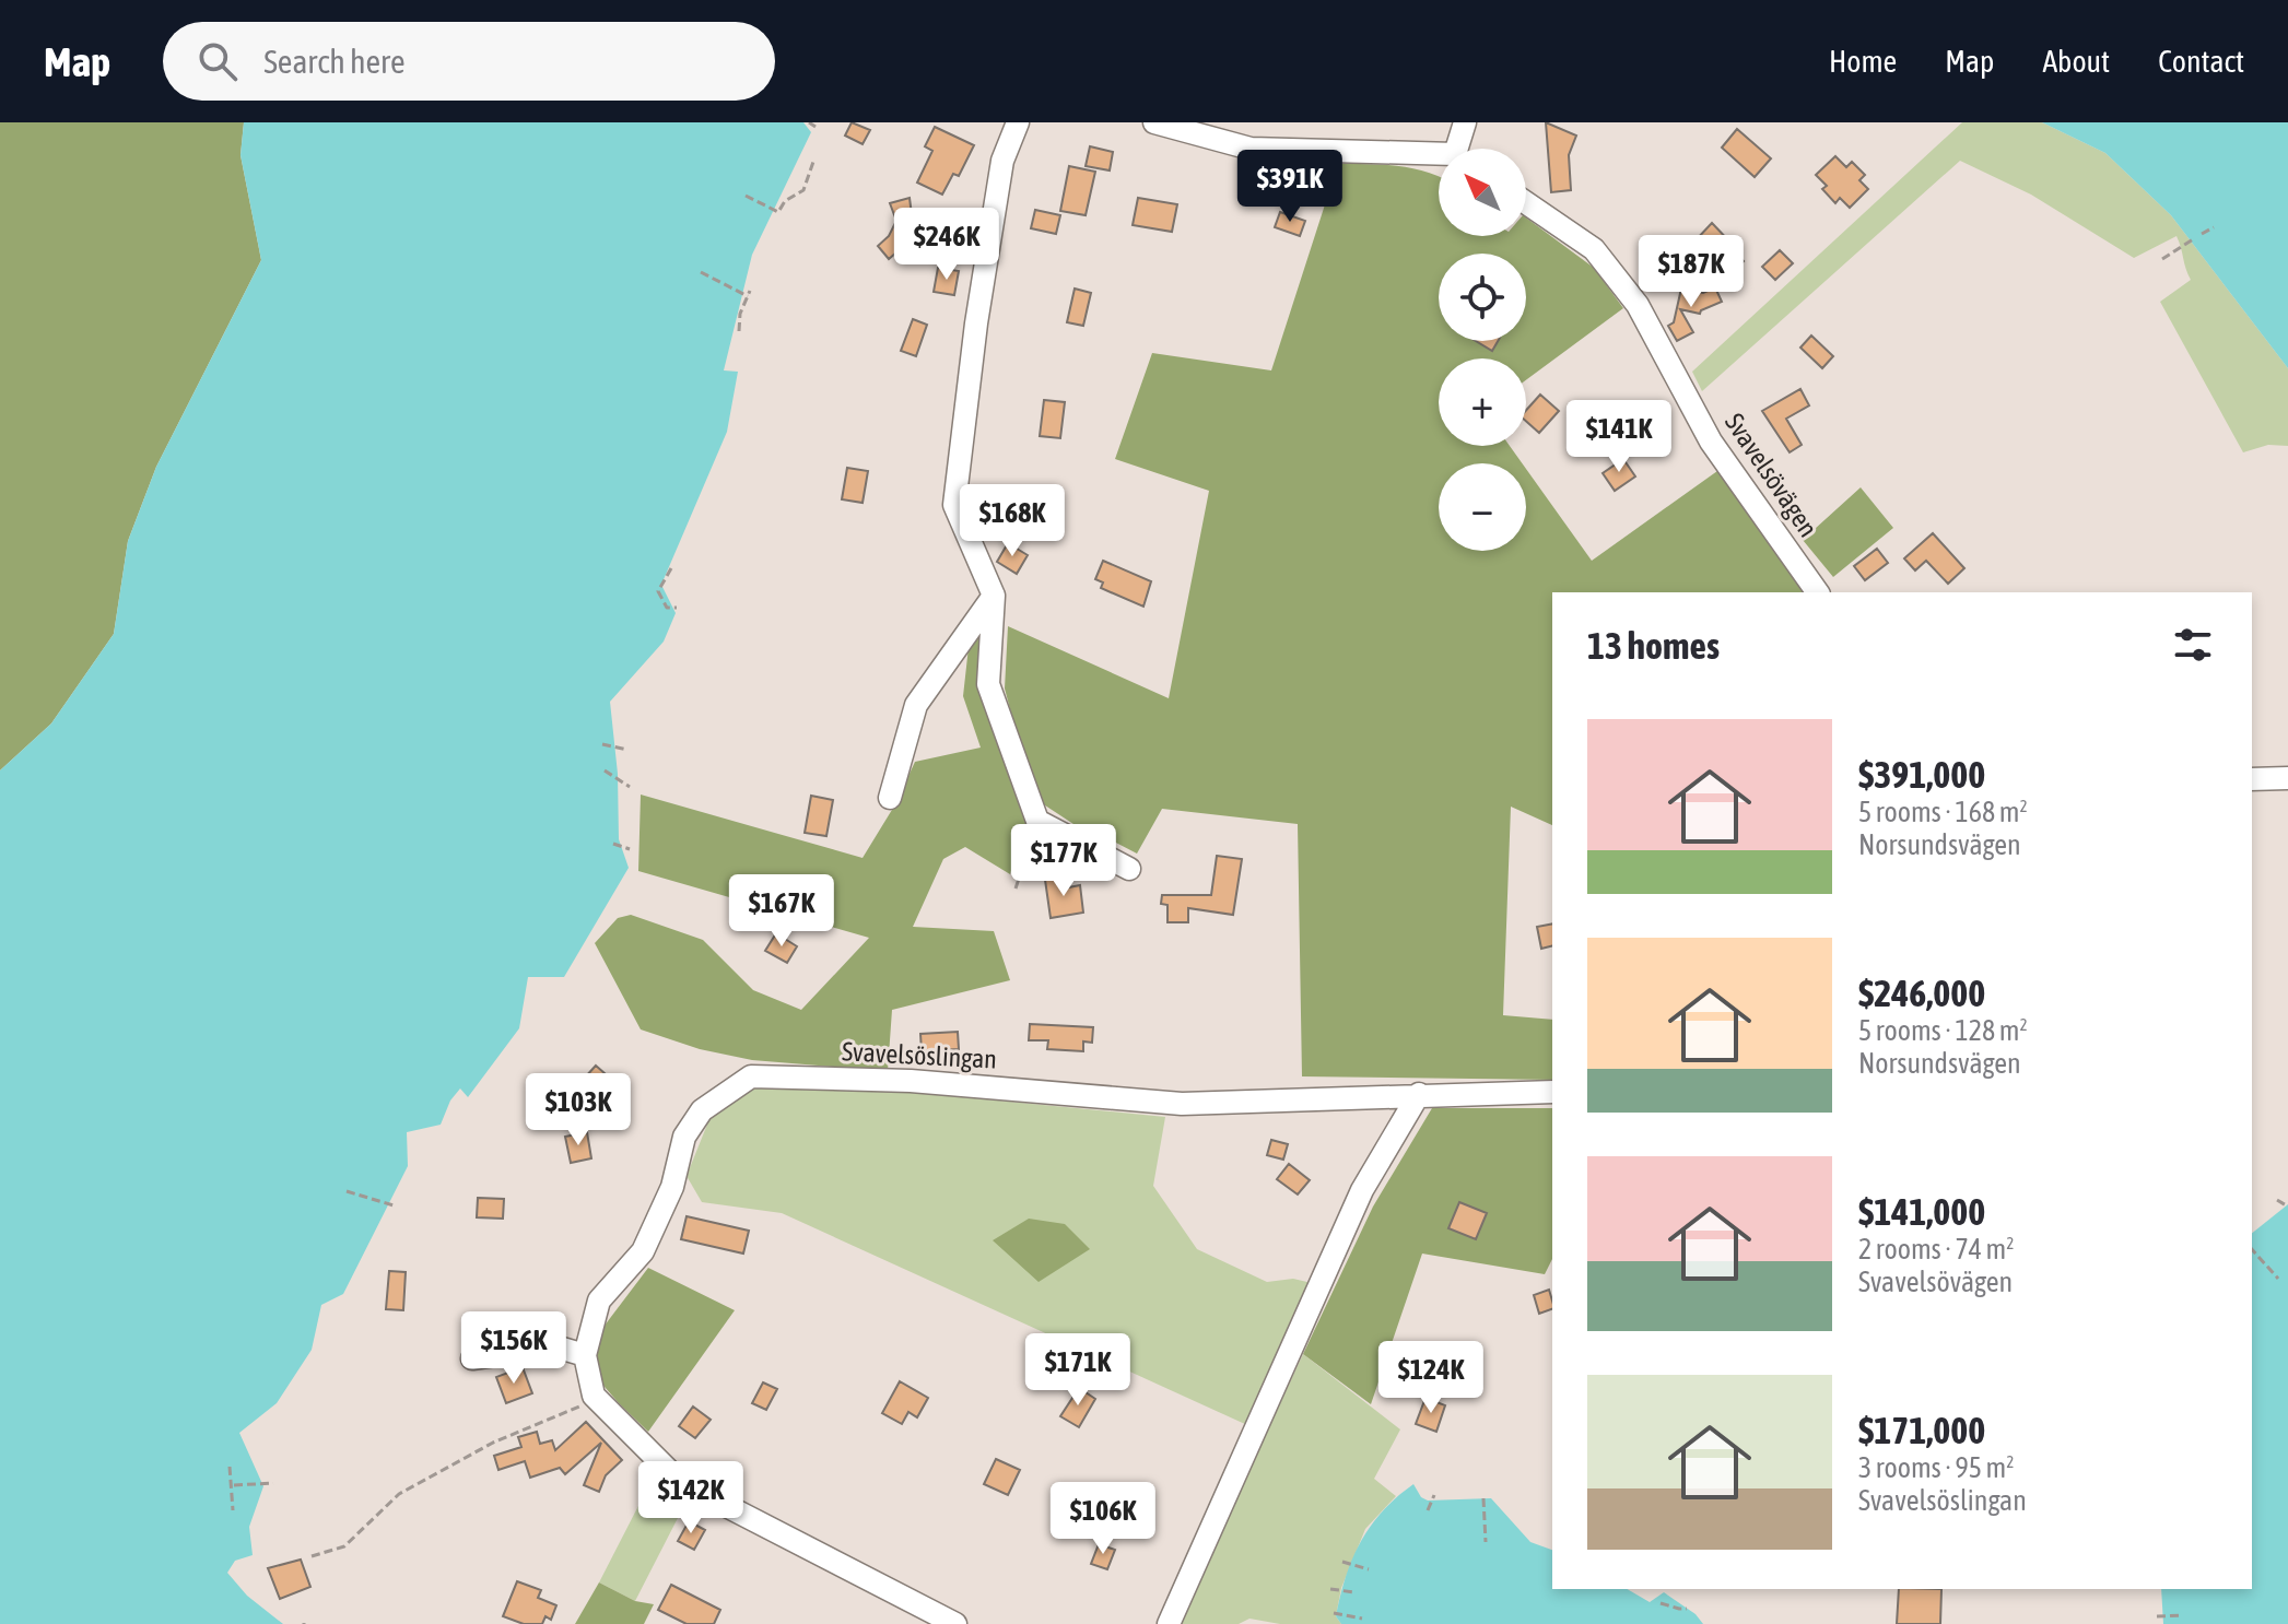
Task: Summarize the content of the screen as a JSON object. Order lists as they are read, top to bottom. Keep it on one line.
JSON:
{"streets":{"street":["Svavelsövägen","Svavelsöslingan"]},"north":"top left","page":{"header":"Map","search":"Search here","nav":["Home","Map","About","Contact"],"map_buttons":["+","−"],"price":["$391K","$246K","$187K","$141K","$168K","$177K","$167K","$103K","$156K","$171K","$124K","$142K","$106K"],"heading":"13 homes","list":[{"name":"$391,000","note":"5 rooms · 168 m² · Norsundsvägen"},{"name":"$246,000","note":"5 rooms · 128 m² · Norsundsvägen"},{"name":"$141,000","note":"2 rooms · 74 m² · Svavelsövägen"},{"name":"$171,000","note":"3 rooms · 95 m² · Svavelsöslingan"}]}}
